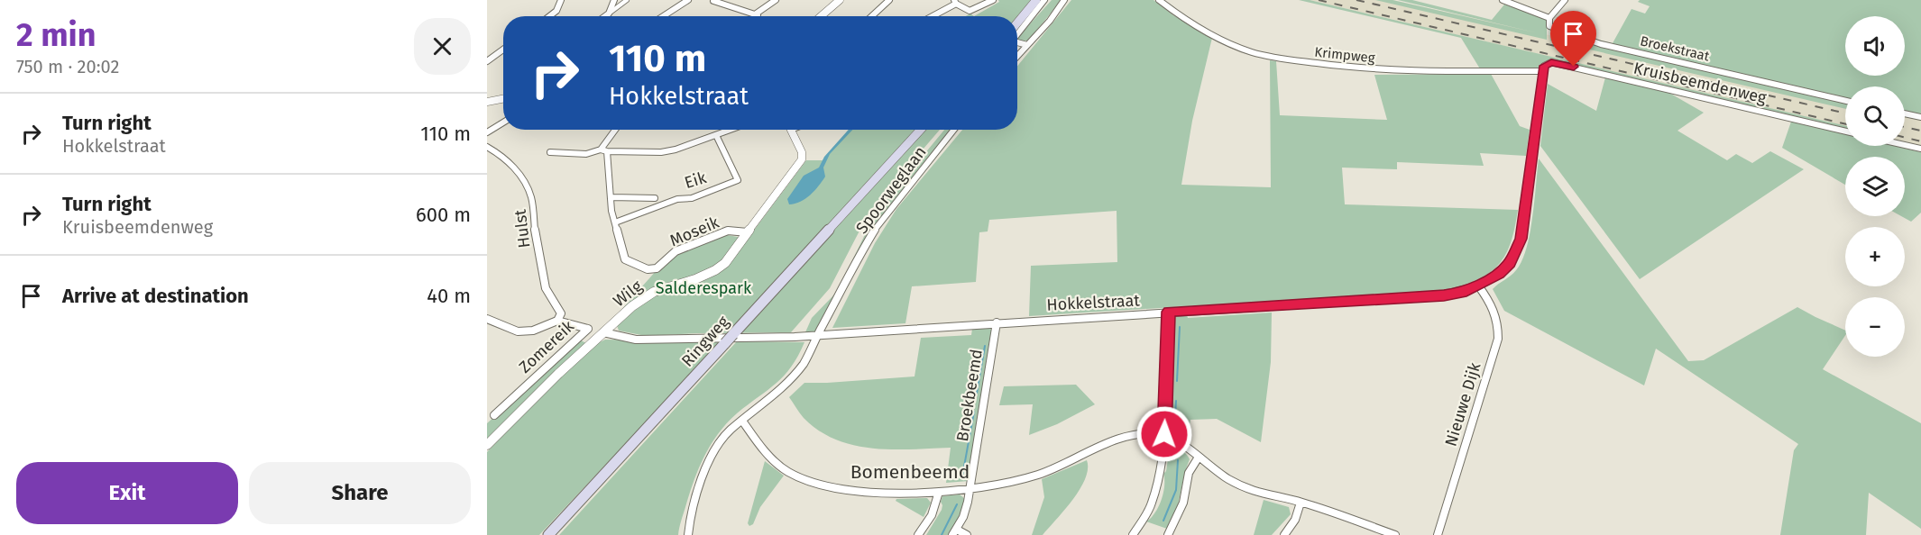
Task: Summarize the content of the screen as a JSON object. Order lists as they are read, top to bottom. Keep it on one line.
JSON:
{"streets":{"main road":["Ringweg"],"street":["Broekstraat","Krimpweg","Kruisbeemdenweg","Eik","Spoorweglaan","Hulst","Moseik","Wilg","Hokkelstraat","Zomereik","Broekbeemd","Nieuwe Dijk","Bomenbeemd"]},"crossings":[["Krimpweg","Kruisbeemdenweg"],["Krimpweg","Hokkelstraat"],["Kruisbeemdenweg","Hokkelstraat"],["Eik","Moseik"],["Spoorweglaan","Hokkelstraat"],["Spoorweglaan","Bomenbeemd"],["Hulst","Zomereik"],["Moseik","Wilg"],["Wilg","Hokkelstraat"],["Hokkelstraat","Broekbeemd"],["Hokkelstraat","Nieuwe Dijk"],["Broekbeemd","Bomenbeemd"]],"parks":["Salderespark"],"page":{"heading":["2 min","750 m · 20:02"],"map_buttons":["+","−"],"turn":["110 m","Hokkelstraat"],"list":[{"name":"Turn right","note":"Hokkelstraat","value":"110 m"},{"name":"Turn right","note":"Kruisbeemdenweg","value":"600 m"},{"name":"Arrive at destination","value":"40 m"}],"buttons":["Exit","Share"]}}
